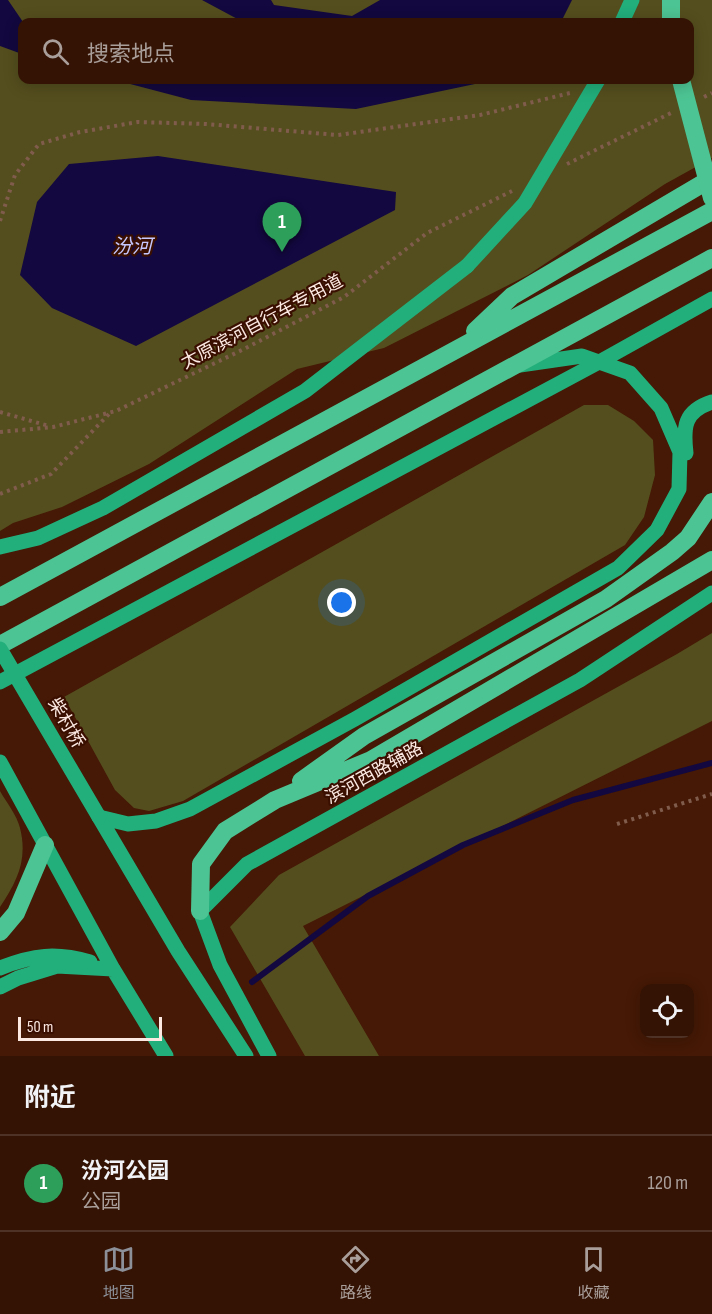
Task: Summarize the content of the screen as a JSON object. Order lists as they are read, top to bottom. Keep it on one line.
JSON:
{"streets":{"main road":["柴村桥","滨河西路辅路"],"path":["太原滨河自行车专用道"]},"water":["汾河"],"scale_bar":"50 m","page":{"search":"搜索地点","pins":"1","scale":"50 m","heading":"附近","list":[{"mark":"1","name":"汾河公园","note":"公园","value":"120 m"}],"nav":["地图","路线","收藏"]}}
